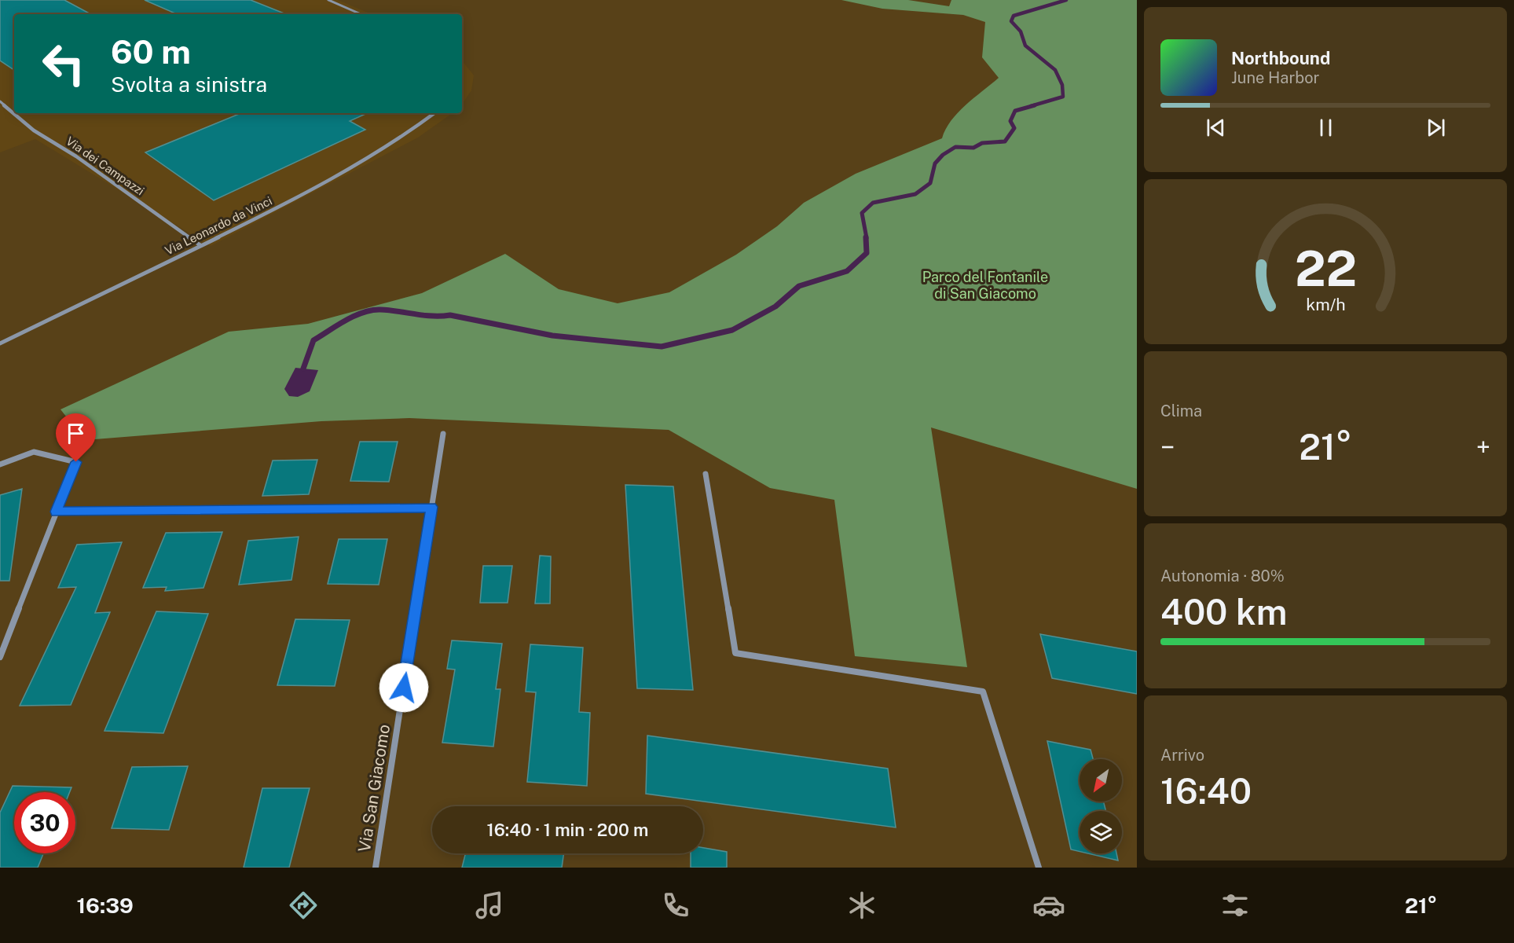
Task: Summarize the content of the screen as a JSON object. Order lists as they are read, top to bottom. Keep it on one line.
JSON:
{"streets":{"street":["Via dei Campazzi","Via Leonardo da Vinci","Via San Giacomo"]},"crossings":[["Via dei Campazzi","Via Leonardo da Vinci"]],"parks":["Parco del Fontanile di San Giacomo"],"north":"bottom left","page":{"turn":["60 m","Svolta a sinistra"],"song":["Northbound","June Harbor"],"tile":["Clima",["Autonomia · 80%","400 km"],["Arrivo","16:40"]],"heat":["−","21°","+"],"limit":"30","trip":"16:40 · 1 min · 200 m","tabs":["16:39","21°"],"gauge":["22","km/h"]}}
